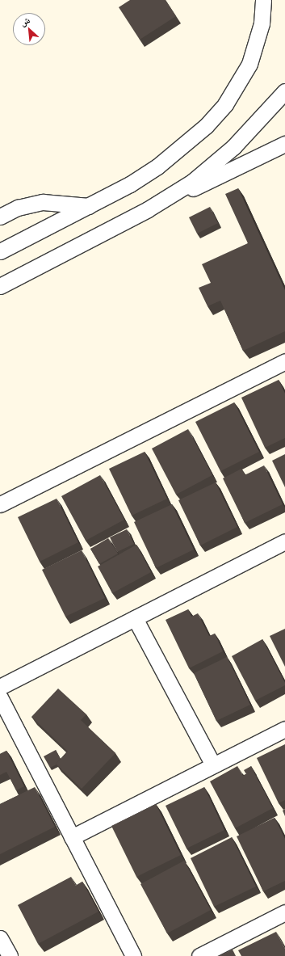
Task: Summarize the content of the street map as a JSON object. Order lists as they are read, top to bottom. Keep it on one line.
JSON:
{"north":"top left"}
